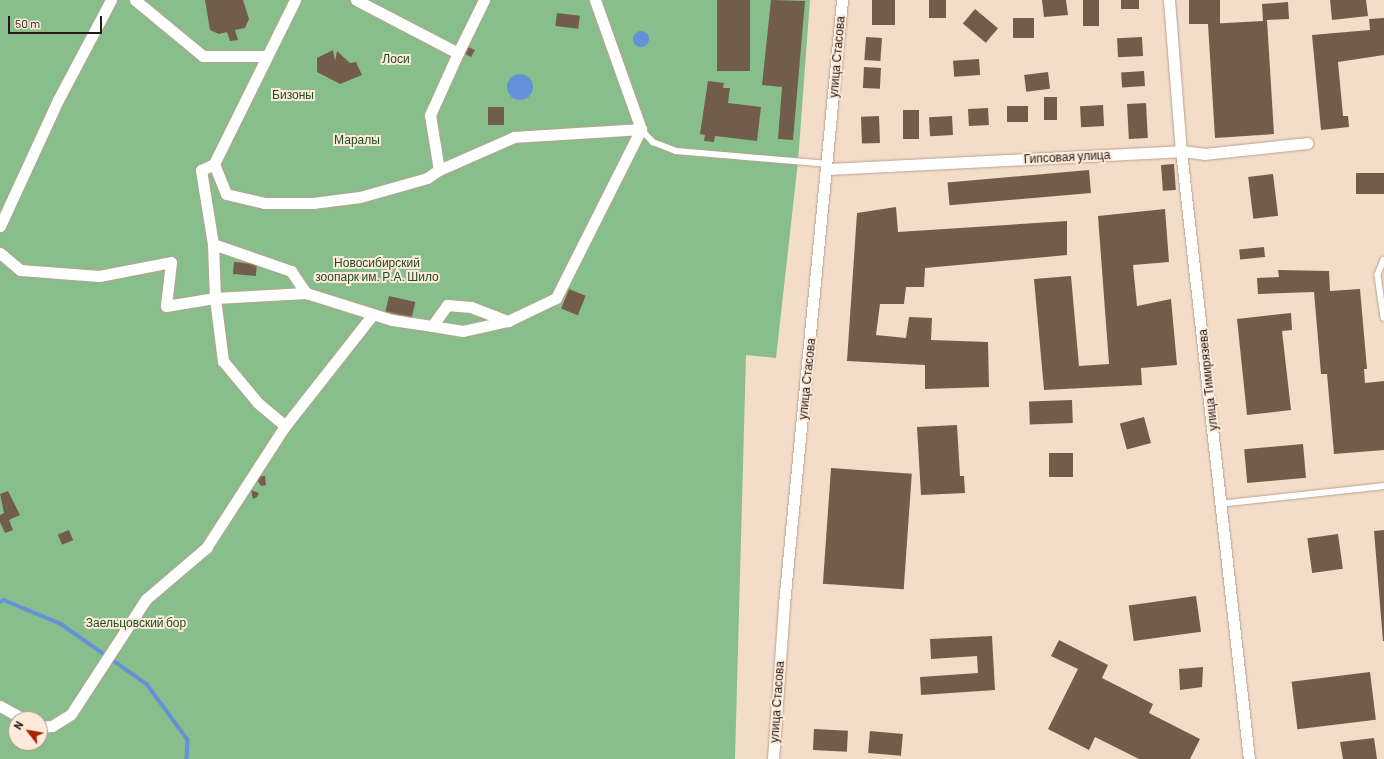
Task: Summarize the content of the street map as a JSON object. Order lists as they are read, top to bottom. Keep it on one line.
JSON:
{"streets":{"street":["улица Стасова","Гипсовая улица","улица Тимирязева"]},"crossings":[["улица Стасова","Гипсовая улица"],["Гипсовая улица","улица Тимирязева"]],"parks":["Лоси","Бизоны","Маралы","Новосибирский зоопарк им. Р.А. Шило","Заельцовский бор"],"scale_bar":"50 m","north":"top left"}
